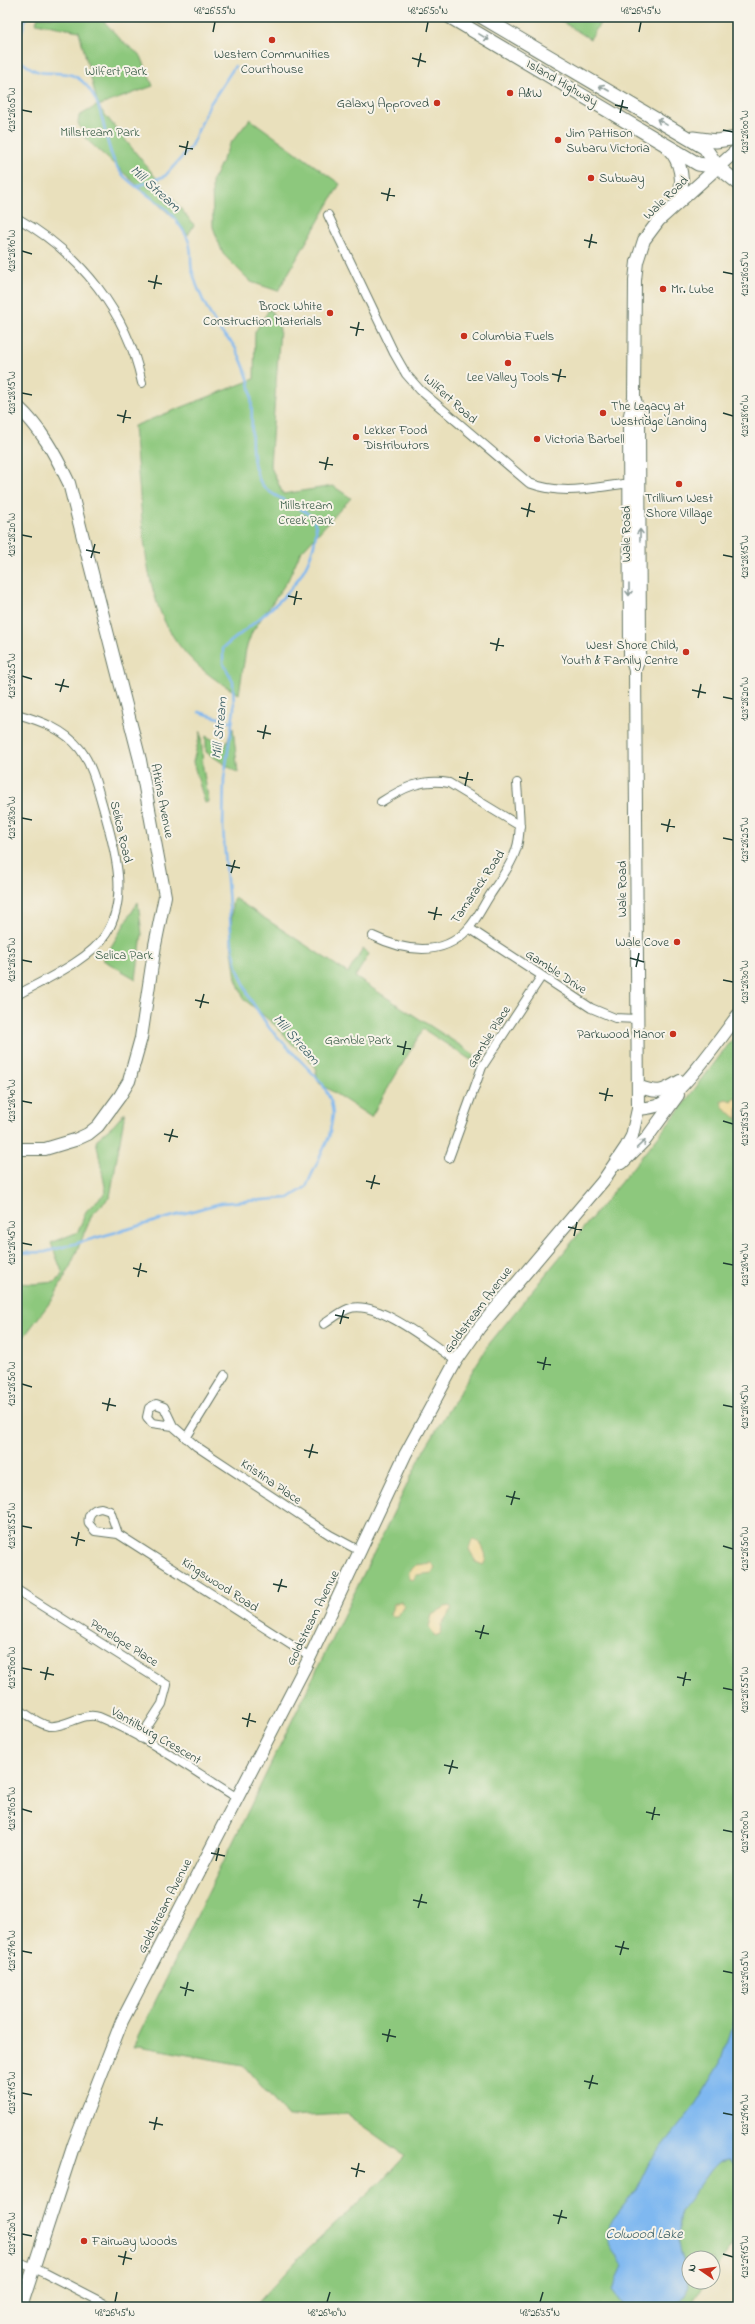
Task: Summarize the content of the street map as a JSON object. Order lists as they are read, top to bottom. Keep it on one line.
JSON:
{"streets":{"main road":["Island Highway","Wale Road","Atkins Avenue","Goldstream Avenue"],"street":["Wilfert Road","Selica Road","Tamarack Road","Gamble Drive","Gamble Place","Kristina Place","Kingswood Road","Penelope Place","Vantilburg Crescent"]},"crossings":[["Island Highway","Wale Road"],["Wale Road","Wilfert Road"],["Wale Road","Gamble Drive"],["Wale Road","Goldstream Avenue"],["Tamarack Road","Gamble Drive"],["Gamble Drive","Gamble Place"],["Goldstream Avenue","Kristina Place"],["Goldstream Avenue","Kingswood Road"],["Goldstream Avenue","Vantilburg Crescent"],["Penelope Place","Vantilburg Crescent"]],"water":["Mill Stream","Colwood Lake"],"parks":["Wilfert Park","Millstream Park","Millstream Creek Park","Selica Park","Gamble Park"],"places":["Western Communities Courthouse","A&W","Galaxy Approved","Jim Pattison Subaru Victoria","Subway","Mr. Lube","Brock White Construction Materials","Columbia Fuels","Lee Valley Tools","The Legacy at Westridge Landing","Lekker Food Distributors","Victoria Barbell","Trillium West Shore Village","West Shore Child, Youth & Family Centre","Wale Cove","Parkwood Manor","Fairway Woods"],"north":"left","coordinates":["48°26'55\"N","48°26'50\"N","48°26'45\"N","123°28'05\"W","123°28'00\"W","123°28'10\"W","123°28'15\"W","123°28'20\"W","123°28'25\"W","123°28'30\"W","123°28'35\"W","123°28'40\"W","123°28'45\"W","123°28'50\"W","123°28'55\"W","123°29'00\"W","123°29'05\"W","123°29'10\"W","123°29'15\"W","123°29'20\"W","48°26'40\"N","48°26'35\"N"]}
